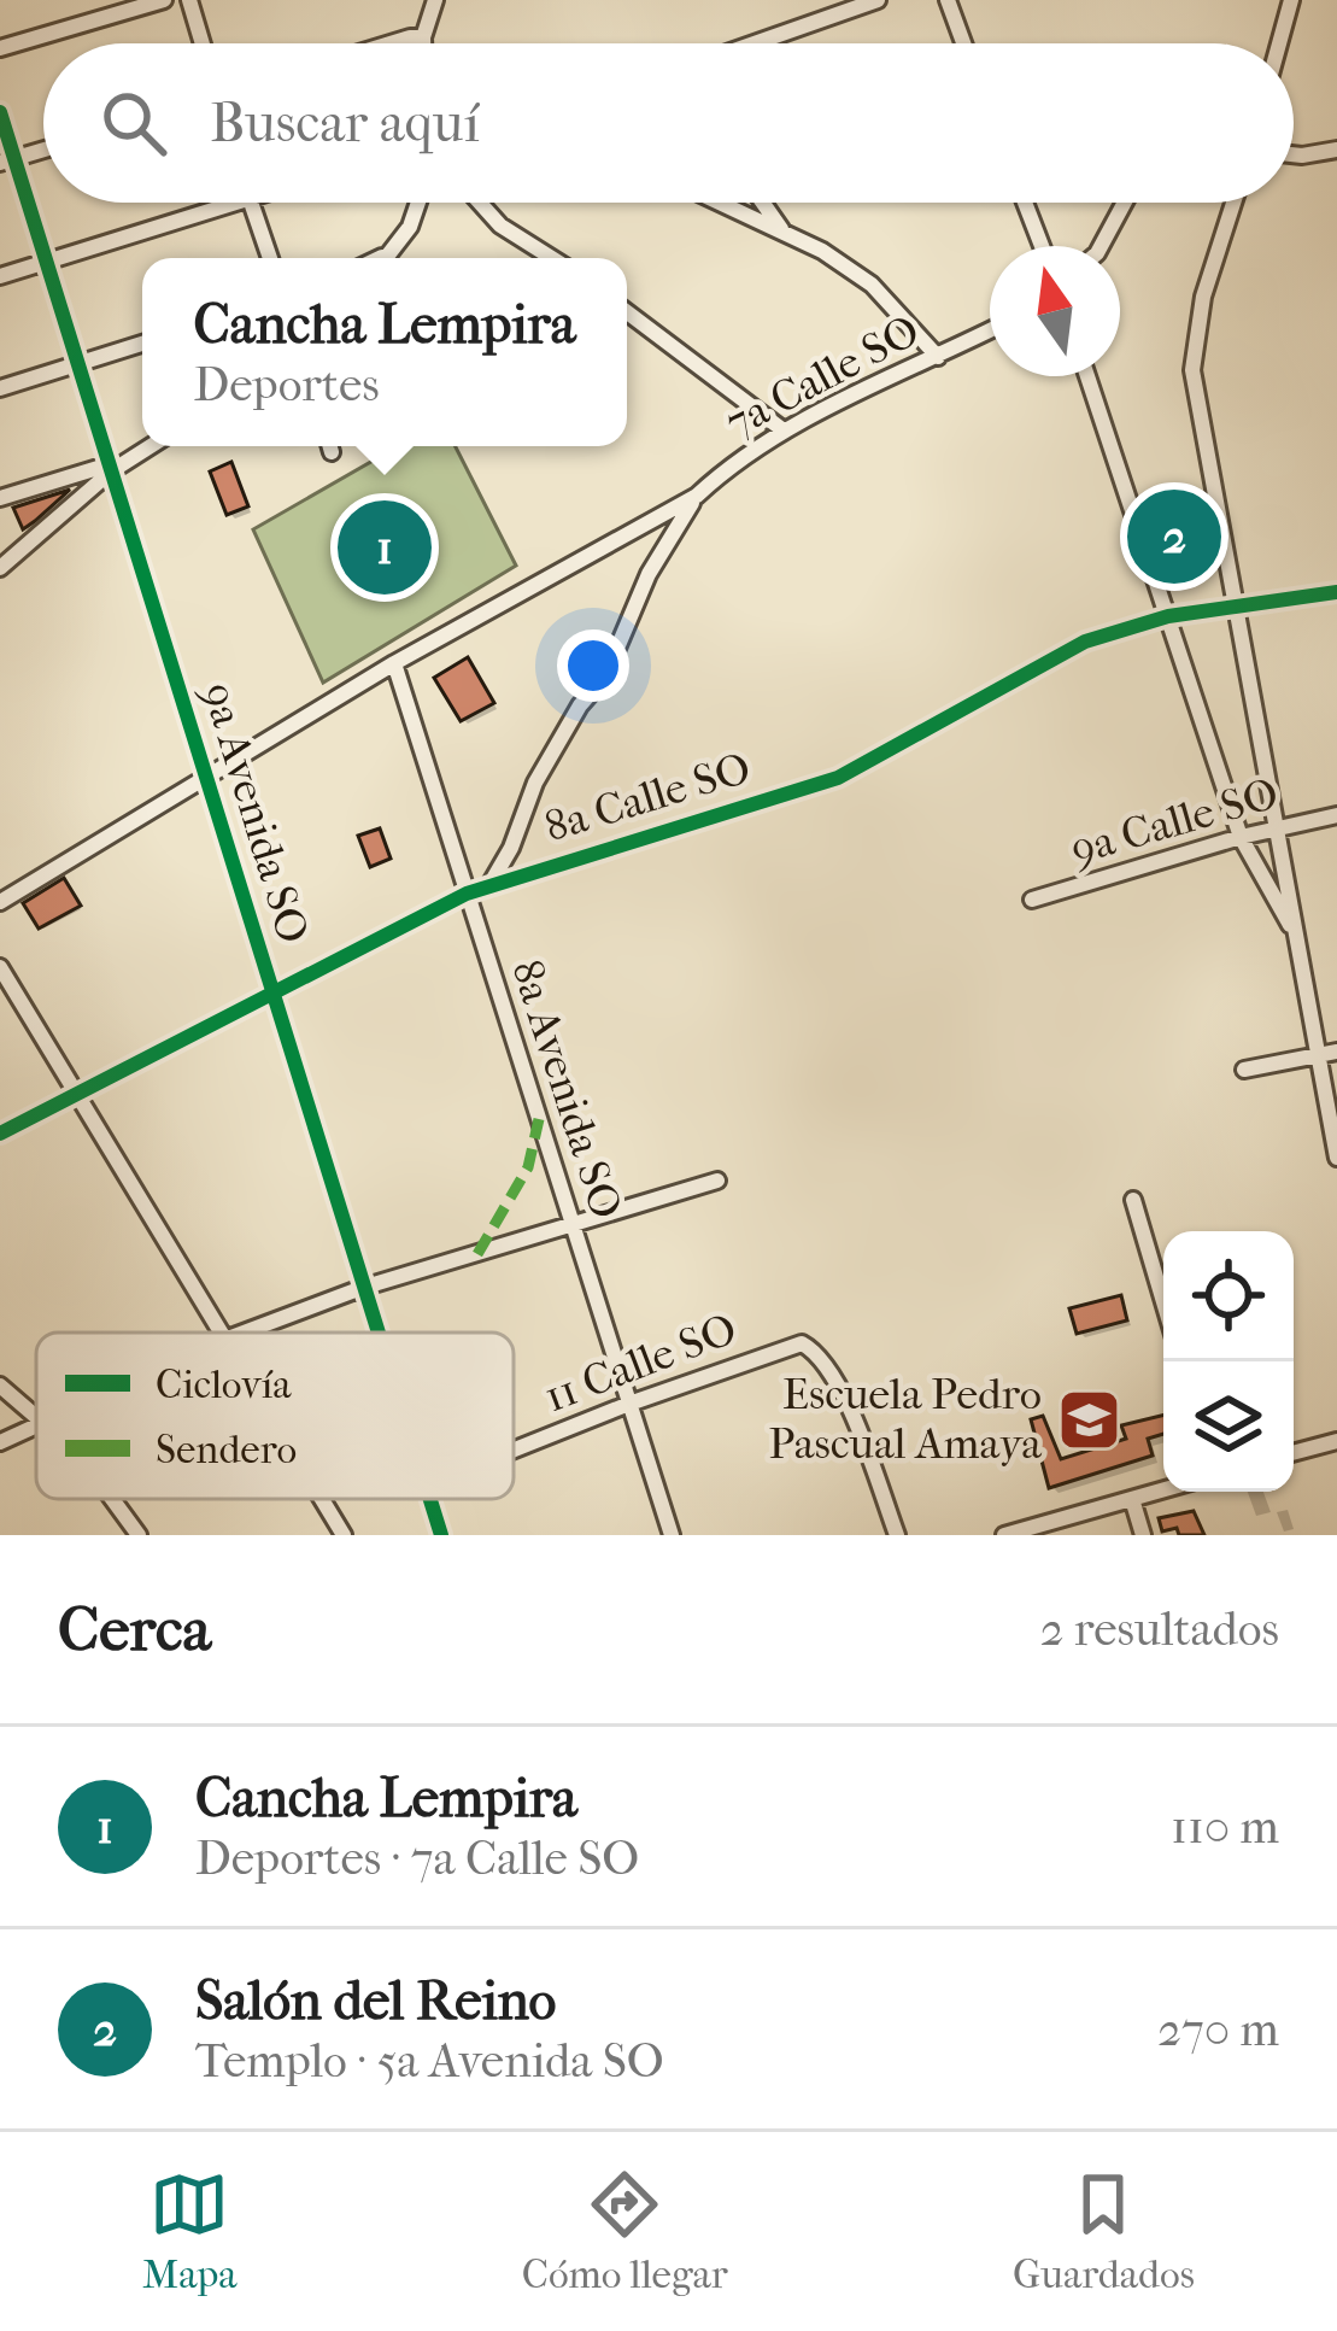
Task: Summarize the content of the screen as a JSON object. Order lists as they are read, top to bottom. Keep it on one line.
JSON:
{"streets":{"street":["7a Calle SO","8a Calle SO","9a Avenida SO","9a Calle SO","8a Avenida SO","11 Calle SO"]},"crossings":[["7a Calle SO","9a Avenida SO"],["7a Calle SO","8a Avenida SO"],["8a Calle SO","9a Avenida SO"],["8a Calle SO","8a Avenida SO"],["8a Avenida SO","11 Calle SO"]],"places":{"school or university":["Escuela Pedro Pascual Amaya"]},"legend":["Ciclovía","Sendero"],"north":"top","page":{"search":"Buscar aquí","popup":["Cancha Lempira","Deportes"],"pins":["2","1"],"heading":["Cerca","2 resultados"],"list":[{"mark":"1","name":"Cancha Lempira","note":"Deportes · 7a Calle SO","value":"110 m"},{"mark":"2","name":"Salón del Reino","note":"Templo · 5a Avenida SO","value":"270 m"}],"nav":["Mapa","Cómo llegar","Guardados"]}}
